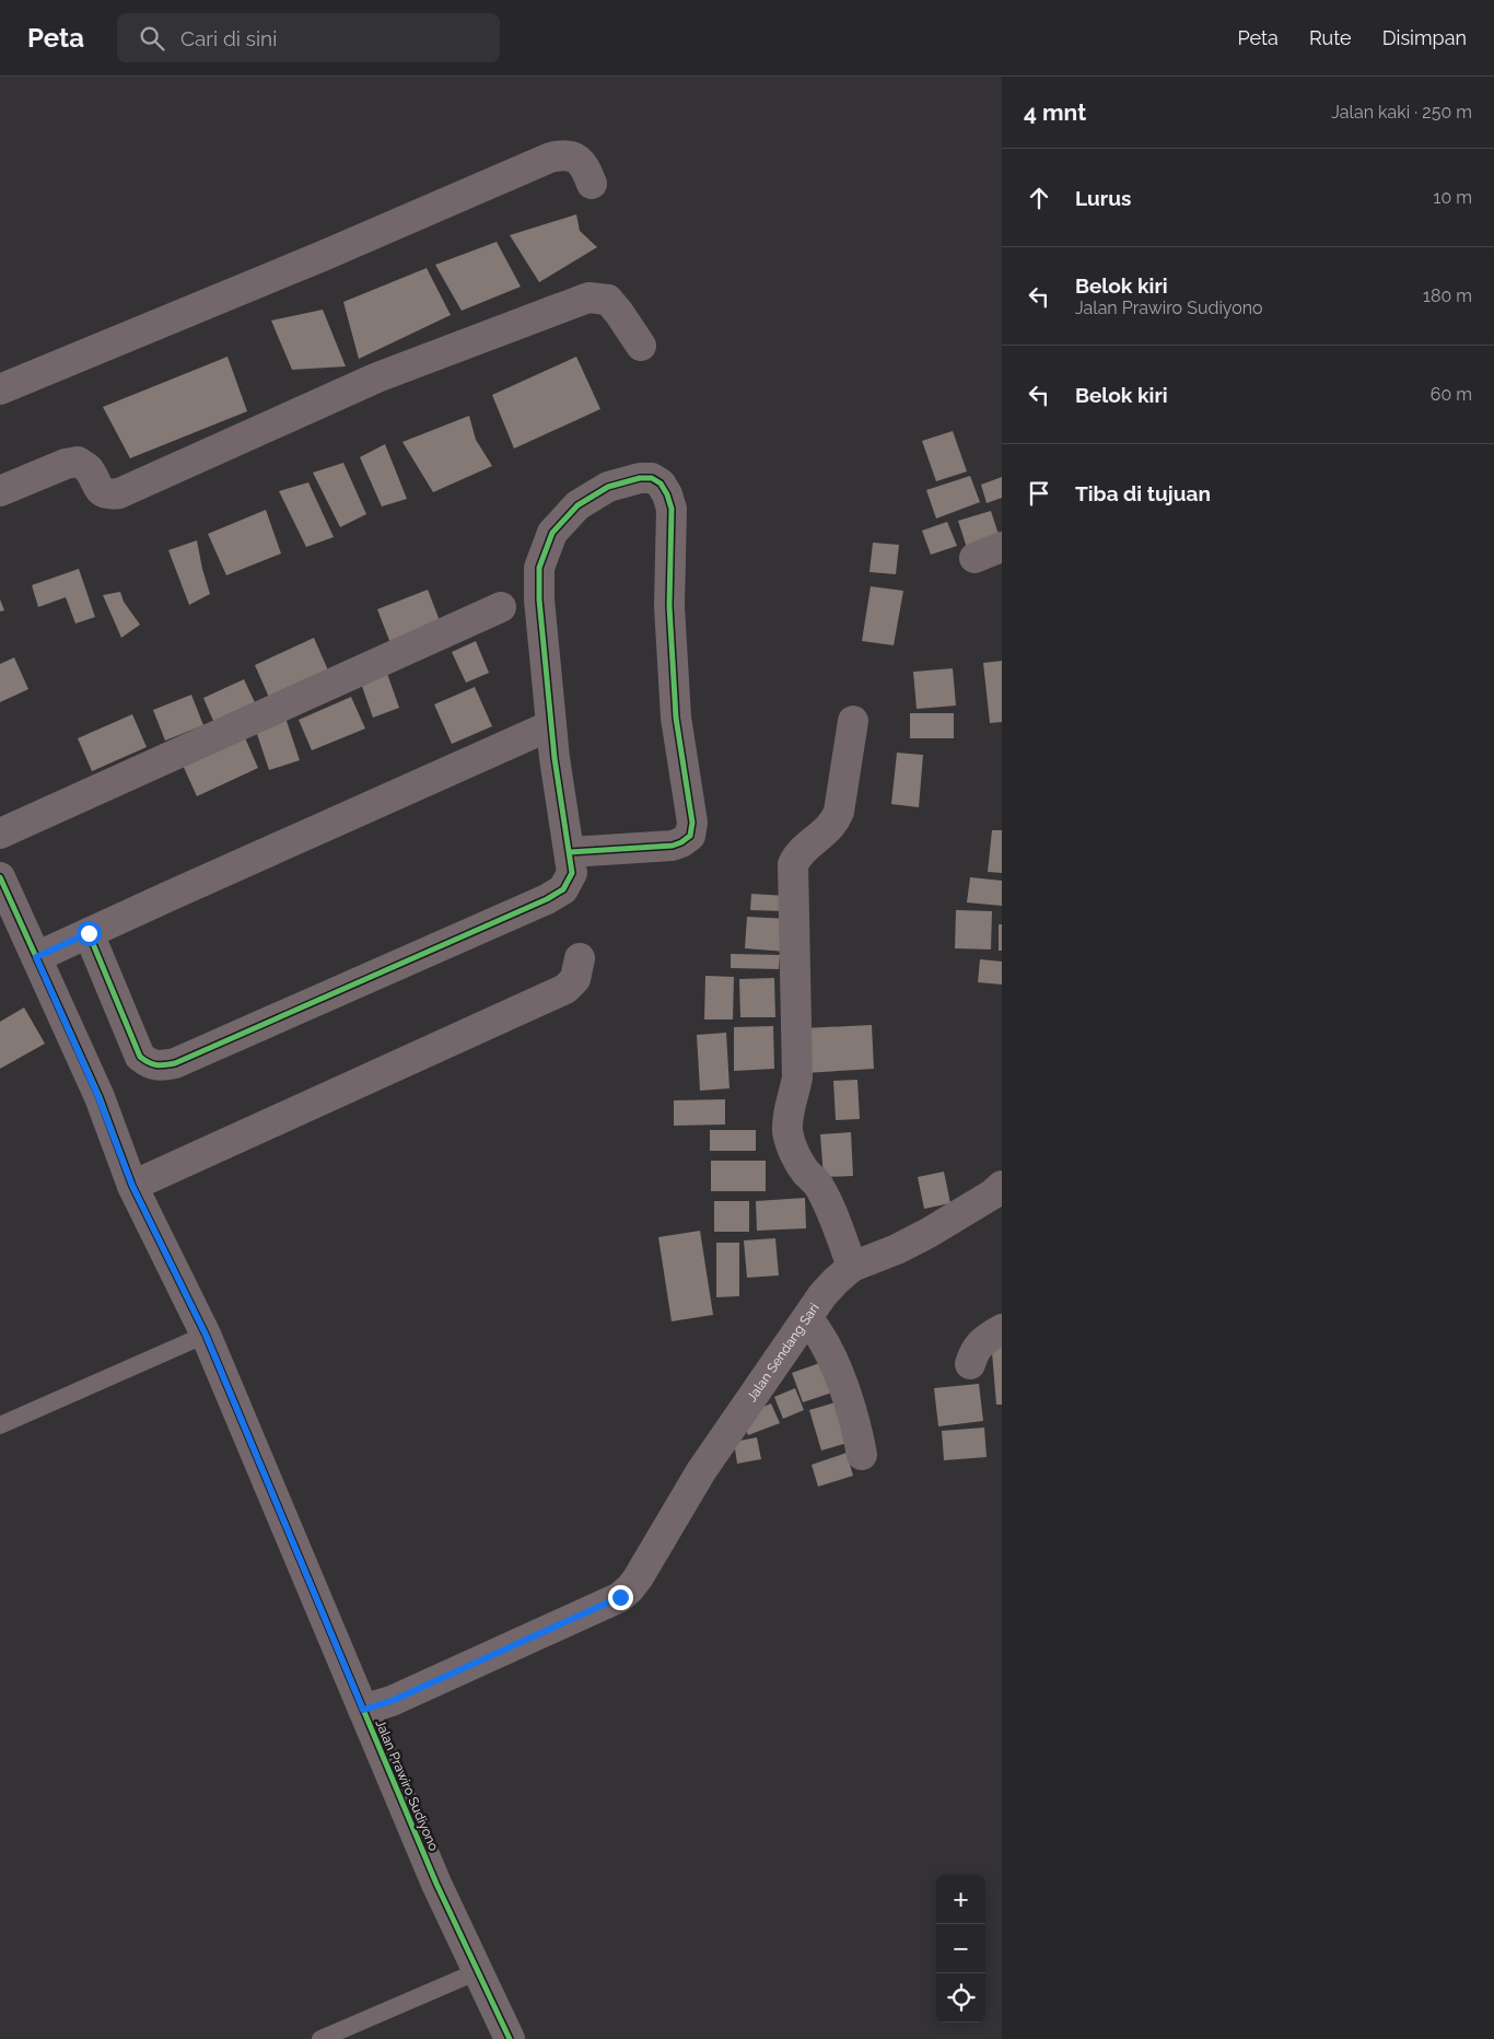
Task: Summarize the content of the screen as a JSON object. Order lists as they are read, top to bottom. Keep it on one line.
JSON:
{"streets":{"street":["Jalan Sendang Sari","Jalan Prawiro Sudiyono"]},"crossings":[["Jalan Sendang Sari","Jalan Prawiro Sudiyono"]],"page":{"header":"Peta","search":"Cari di sini","nav":["Peta","Rute","Disimpan"],"heading":["4 mnt","Jalan kaki · 250 m"],"list":[["Lurus","10 m"],["Belok kiri","Jalan Prawiro Sudiyono","180 m"],["Belok kiri","60 m"],"Tiba di tujuan"],"map_buttons":["+","−"]}}
